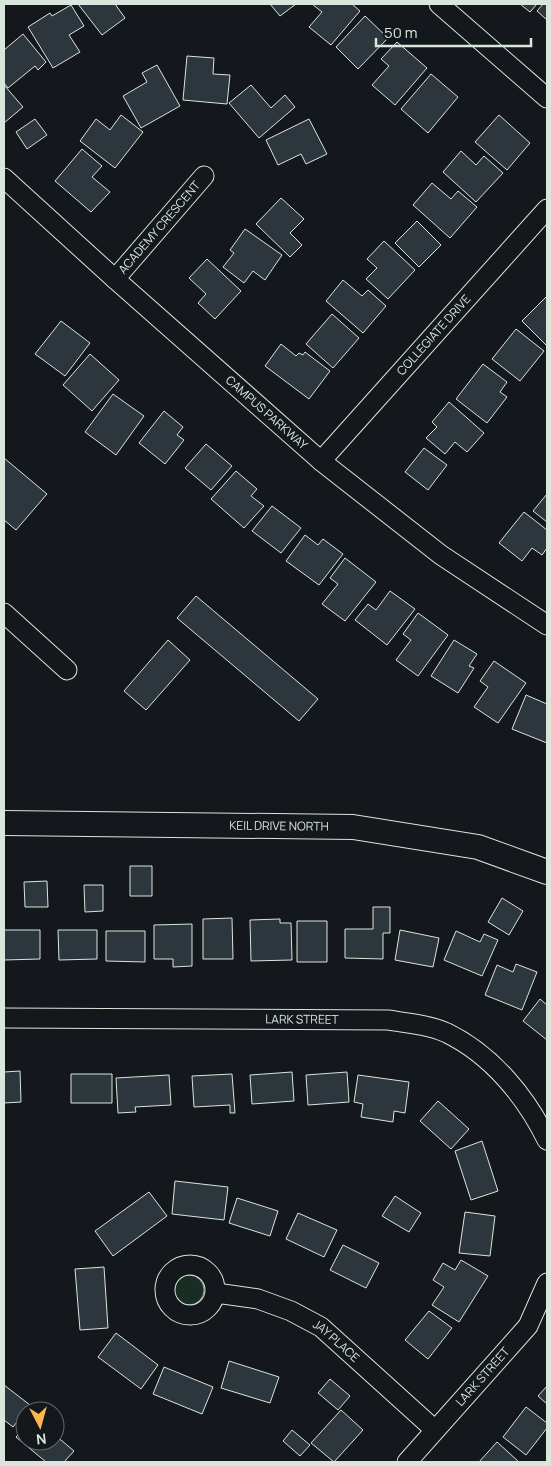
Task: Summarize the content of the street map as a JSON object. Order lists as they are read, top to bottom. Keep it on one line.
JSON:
{"streets":{"street":["ACADEMY CRESCENT","COLLEGIATE DRIVE","CAMPUS PARKWAY","KEIL DRIVE NORTH","LARK STREET","JAY PLACE"]},"crossings":[["ACADEMY CRESCENT","CAMPUS PARKWAY"],["COLLEGIATE DRIVE","CAMPUS PARKWAY"],["LARK STREET","JAY PLACE"]],"scale_bar":"50 m","north":"bottom"}
